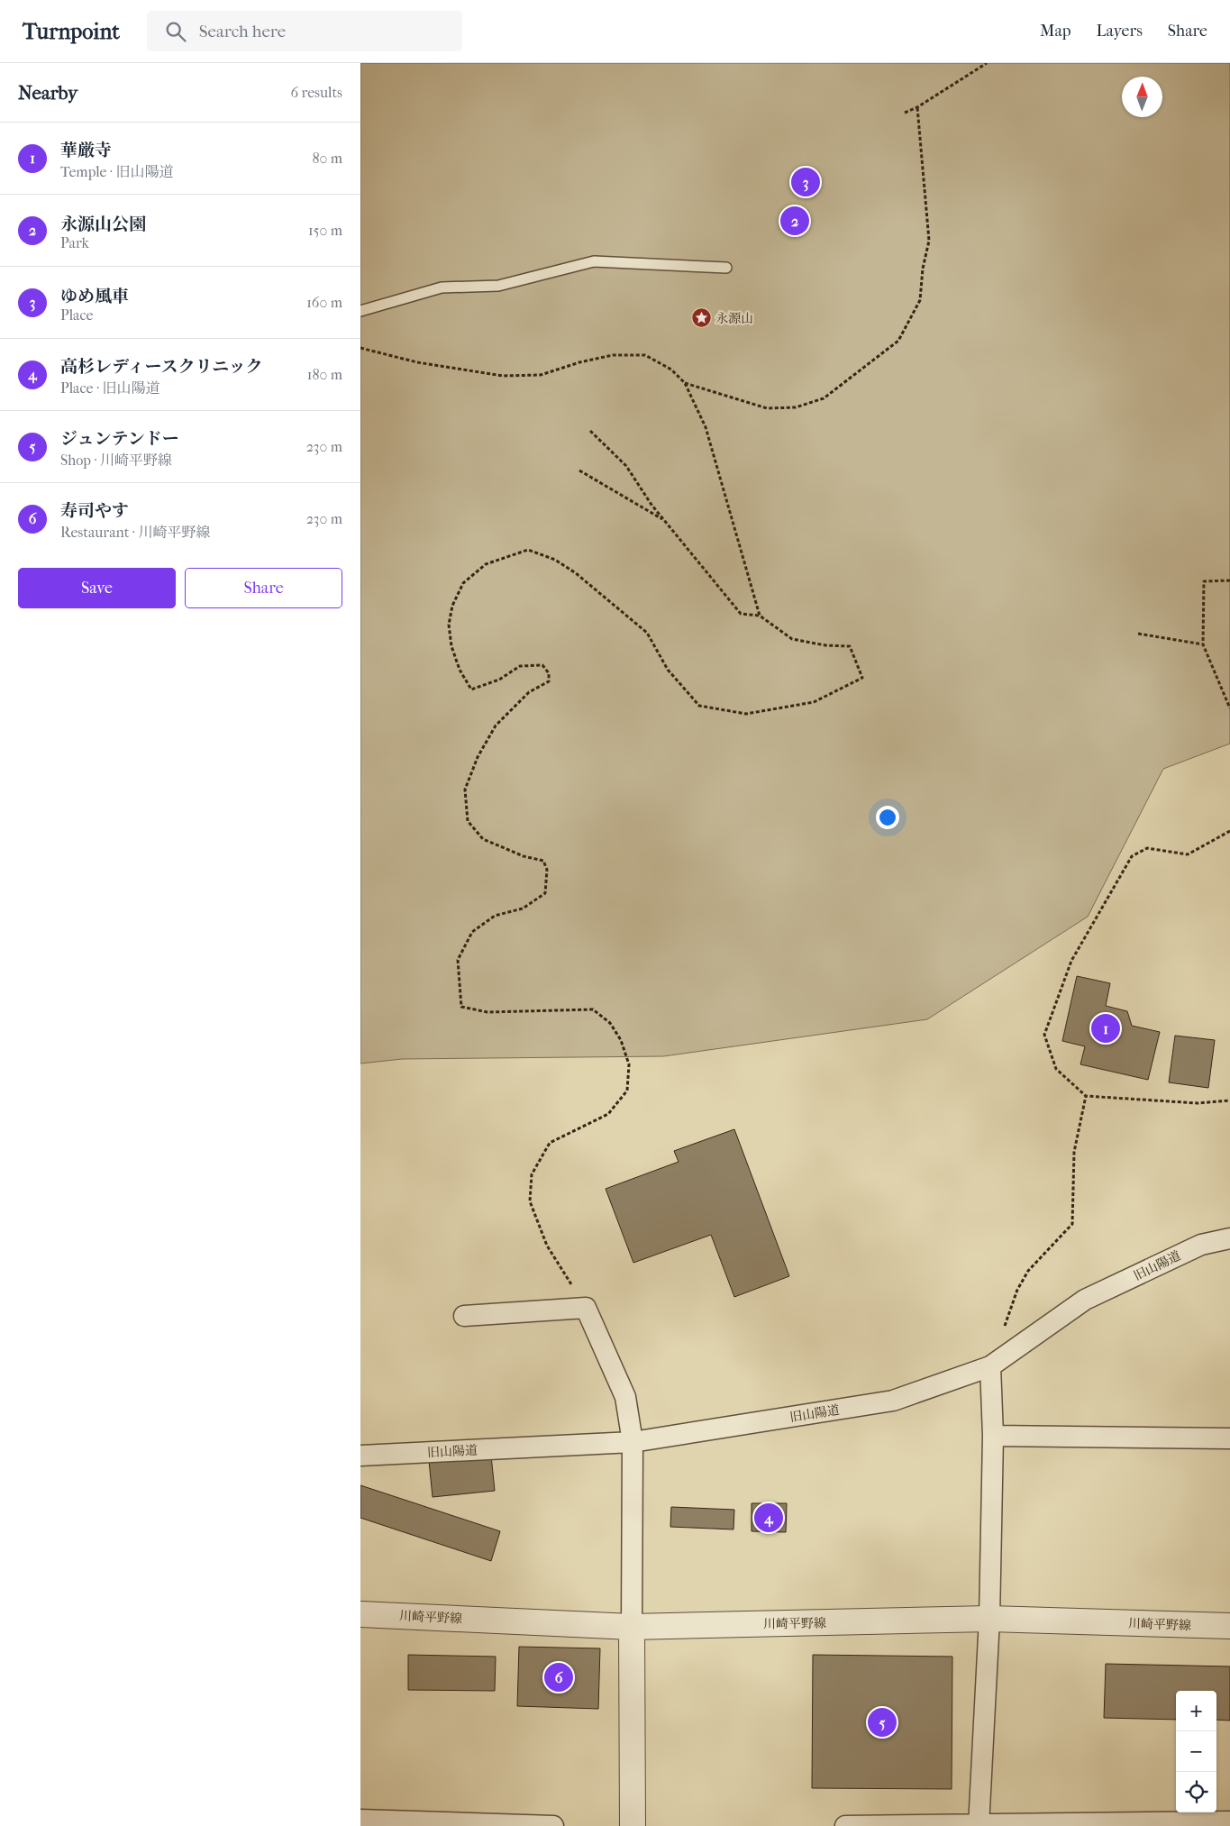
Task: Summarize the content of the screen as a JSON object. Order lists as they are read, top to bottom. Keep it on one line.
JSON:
{"streets":{"street":["旧山陽道","川崎平野線"]},"places":{"place":["永源山"]},"north":"top","page":{"header":"Turnpoint","search":"Search here","nav":["Map","Layers","Share"],"heading":["Nearby","6 results"],"list":[{"mark":"1","name":"華厳寺","note":"Temple · 旧山陽道","value":"80 m"},{"mark":"2","name":"永源山公園","note":"Park","value":"150 m"},{"mark":"3","name":"ゆめ風車","note":"Place","value":"160 m"},{"mark":"4","name":"高杉レディースクリニック","note":"Place · 旧山陽道","value":"180 m"},{"mark":"5","name":"ジュンテンドー","note":"Shop · 川崎平野線","value":"230 m"},{"mark":"6","name":"寿司やす","note":"Restaurant · 川崎平野線","value":"230 m"}],"pins":["3","2","1","4","6","5"],"buttons":["Save","Share"],"map_buttons":["+","−"]}}
